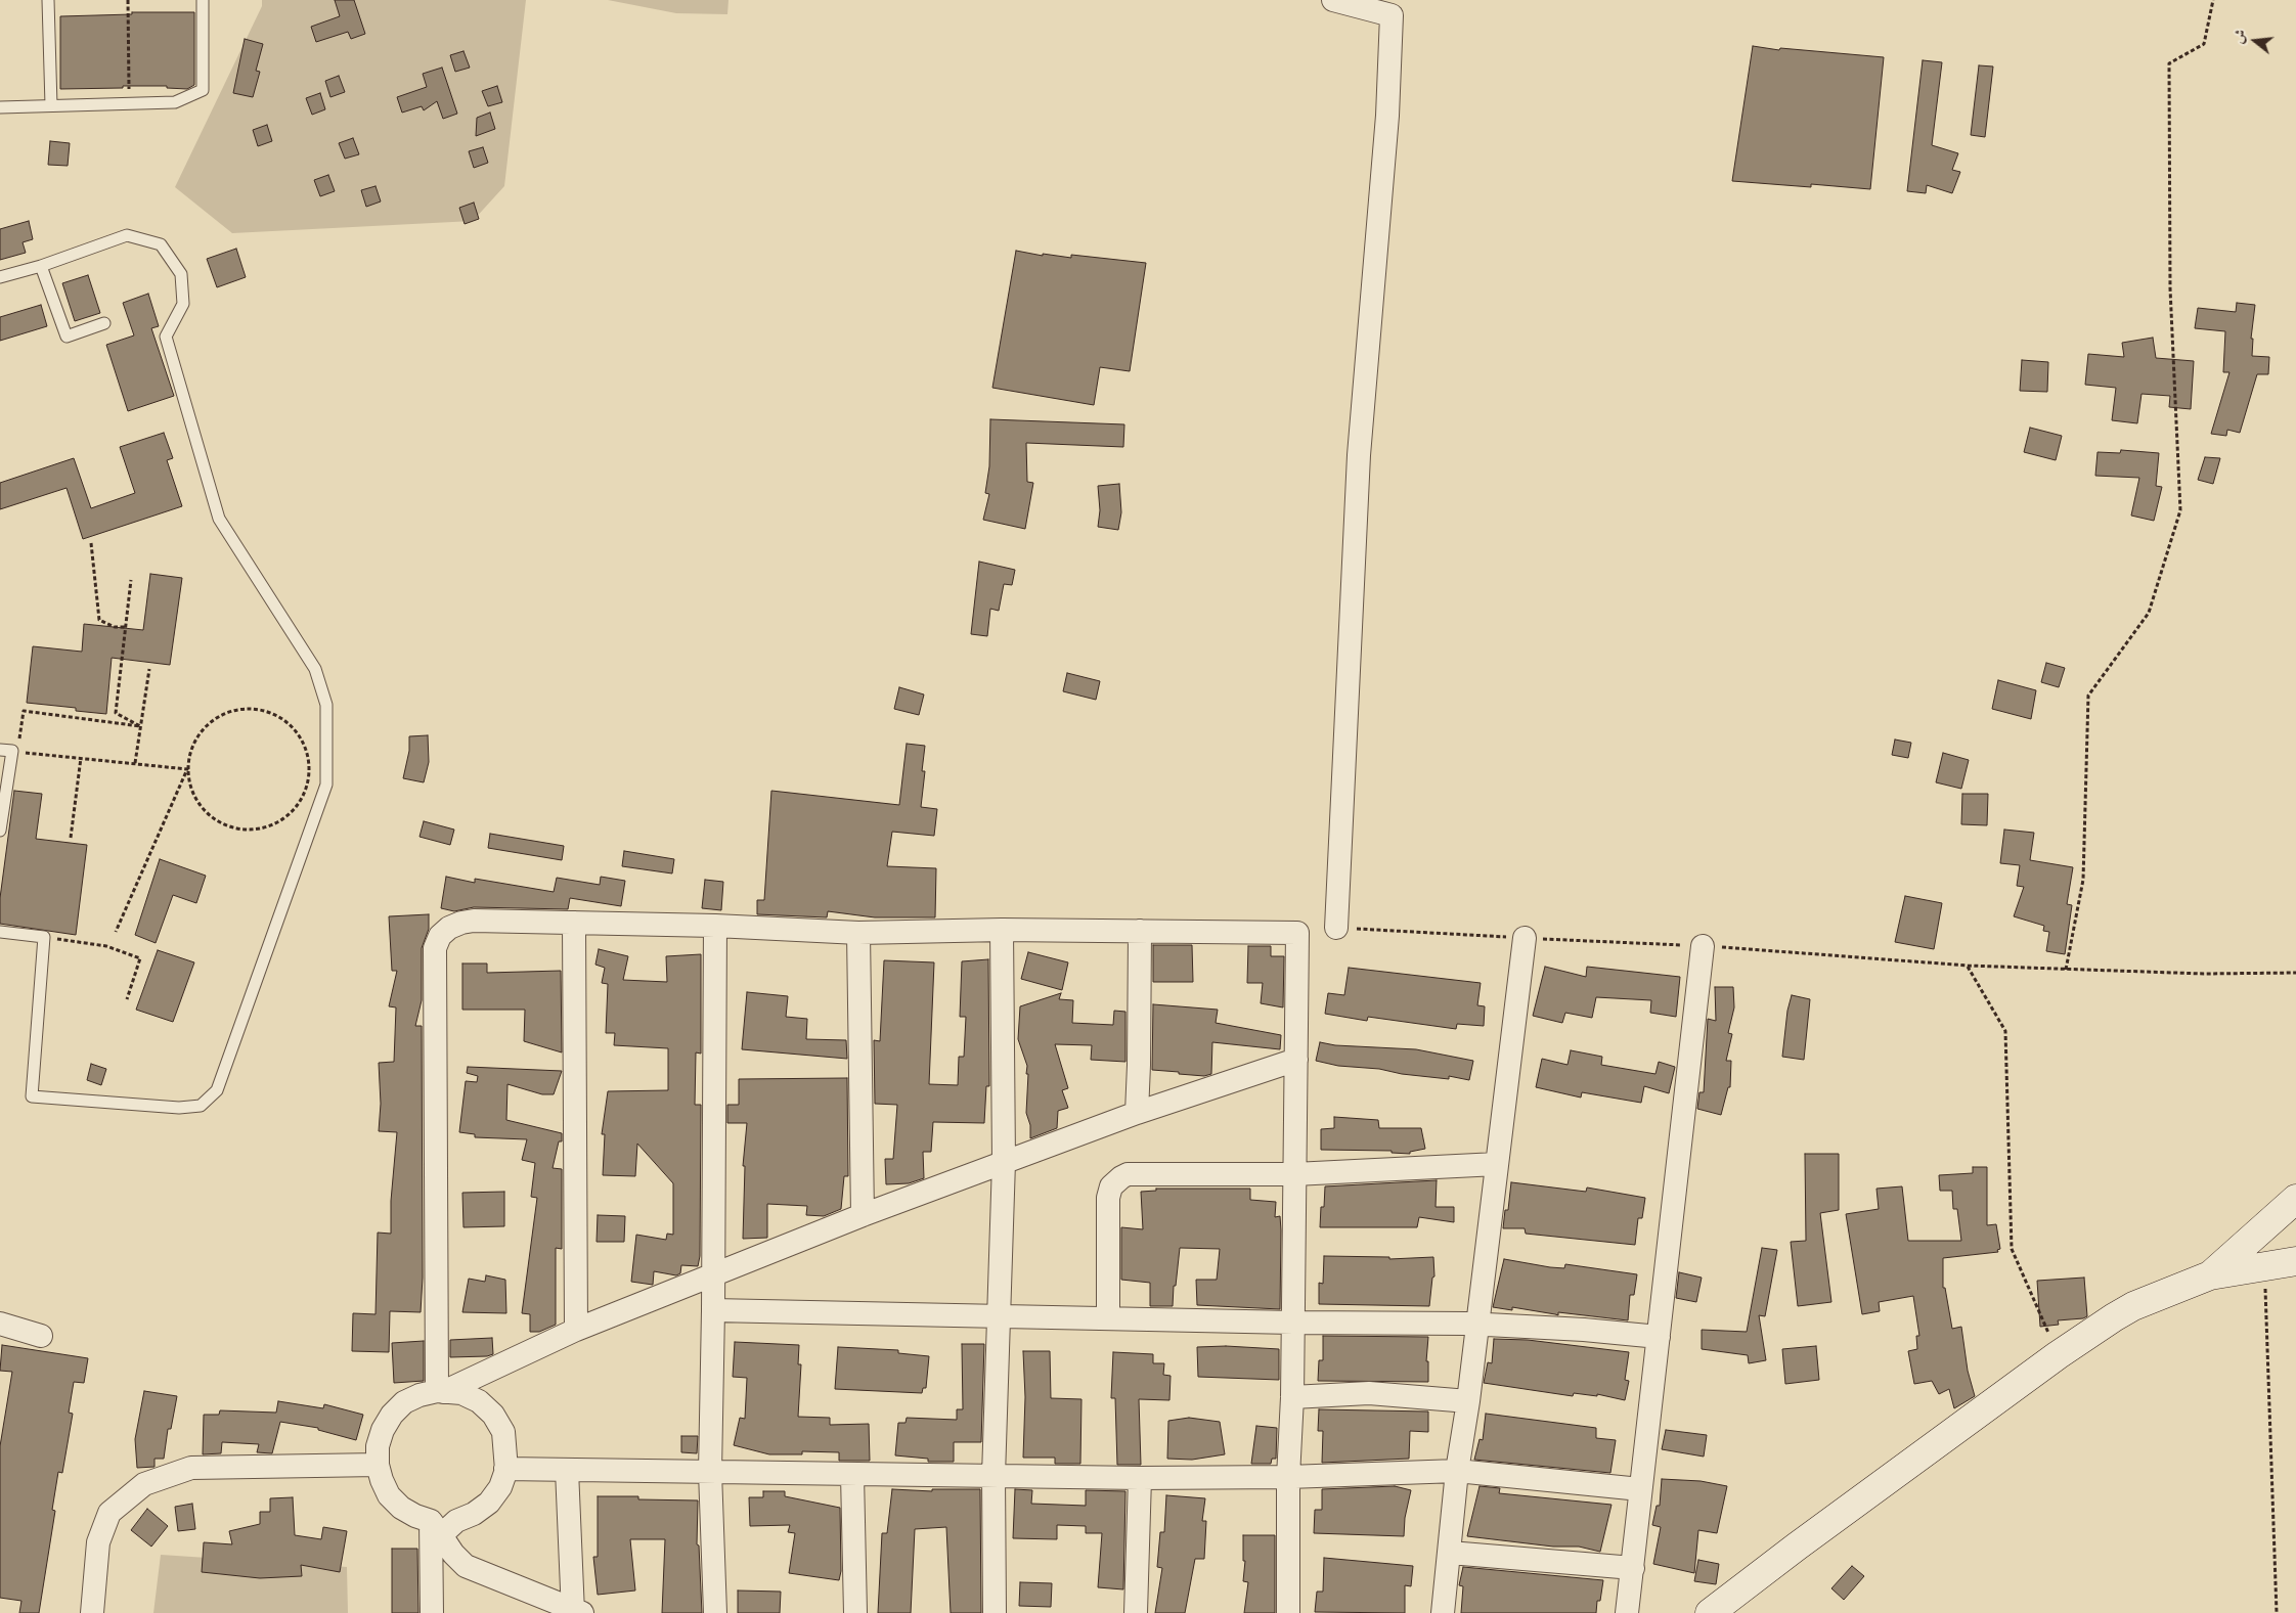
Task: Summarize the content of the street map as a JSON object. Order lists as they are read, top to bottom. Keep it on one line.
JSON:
{"north":"left"}
